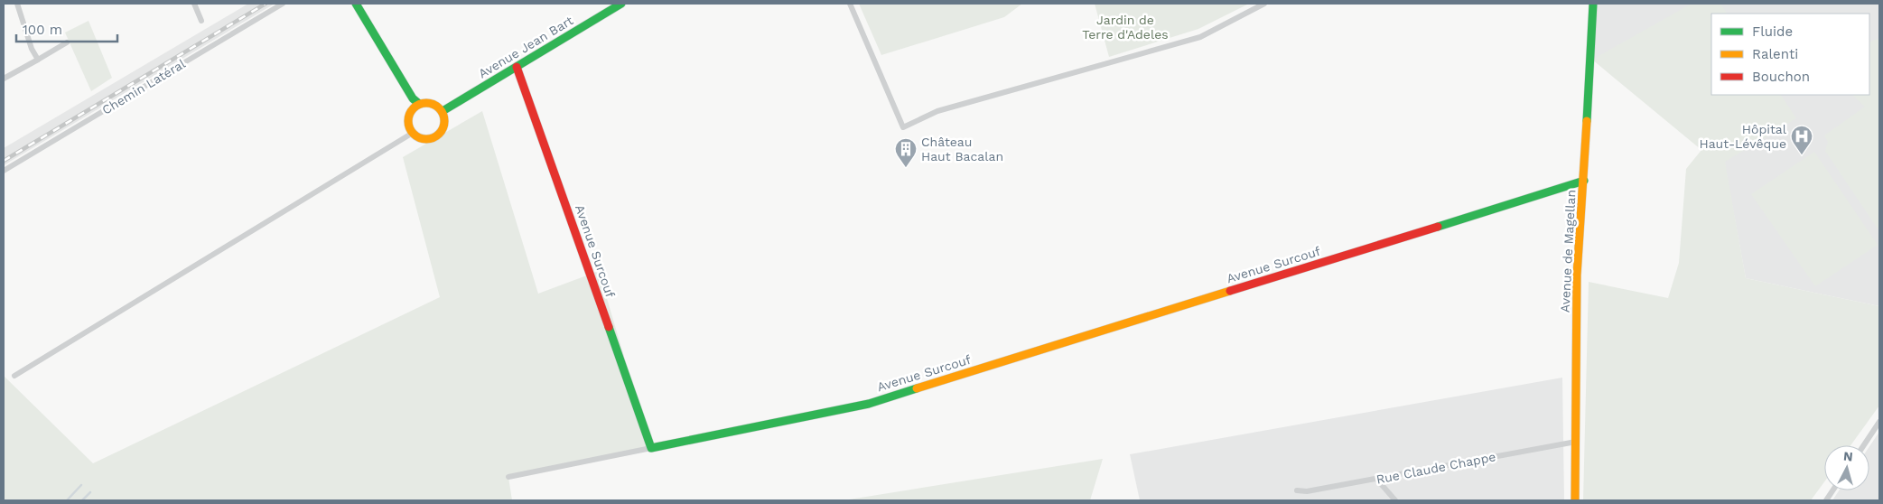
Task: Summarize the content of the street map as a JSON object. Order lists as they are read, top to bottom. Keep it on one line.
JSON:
{"streets":{"street":["Avenue Jean Bart","Chemin Latéral","Avenue Surcouf","Avenue de Magellan","Rue Claude Chappe"]},"crossings":[["Avenue Jean Bart","Avenue Surcouf"],["Avenue Surcouf","Avenue de Magellan"],["Avenue de Magellan","Rue Claude Chappe"]],"parks":["Jardin de Terre d'Adeles"],"places":{"hospital":["Hôpital Haut-Lévêque"],"building":["Château Haut Bacalan"]},"legend":["Fluide","Ralenti","Bouchon"],"scale_bar":"100 m","north":"top"}
